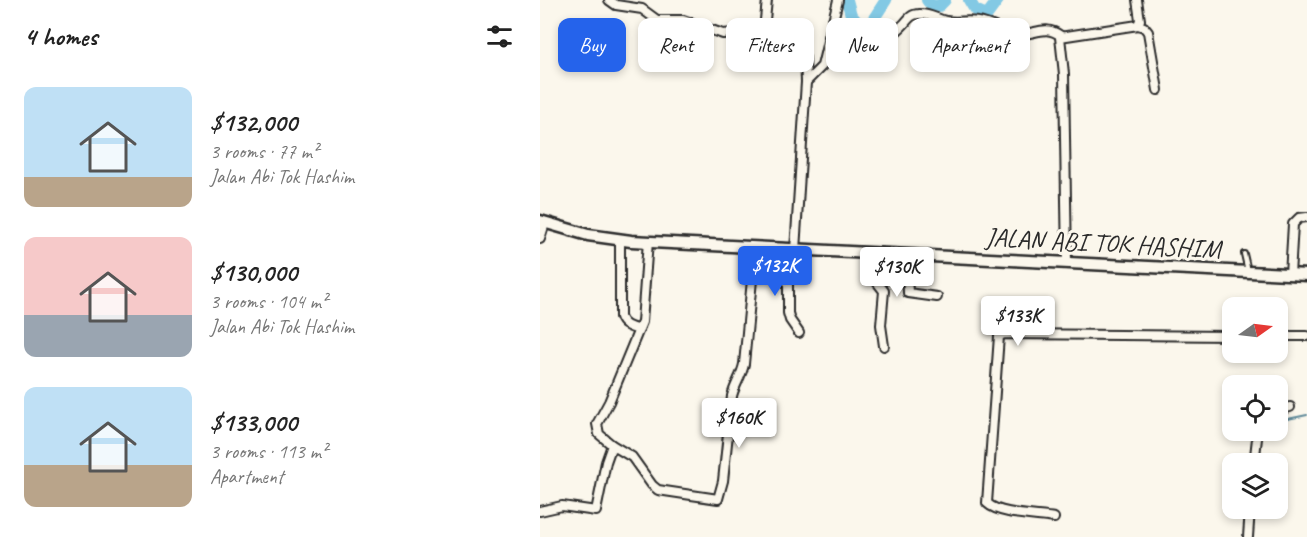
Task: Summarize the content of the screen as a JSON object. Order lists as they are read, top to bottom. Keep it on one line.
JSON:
{"streets":{"main road":["JALAN ABI TOK HASHIM"]},"north":"right","page":{"heading":"4 homes","chip":["Buy","Rent","Filters","New","Apartment"],"list":[{"name":"$132,000","note":"3 rooms · 77 m² · Jalan Abi Tok Hashim"},{"name":"$130,000","note":"3 rooms · 104 m² · Jalan Abi Tok Hashim"},{"name":"$133,000","note":"3 rooms · 113 m² · Apartment"}],"price":["$132K","$130K","$133K","$160K"]}}
